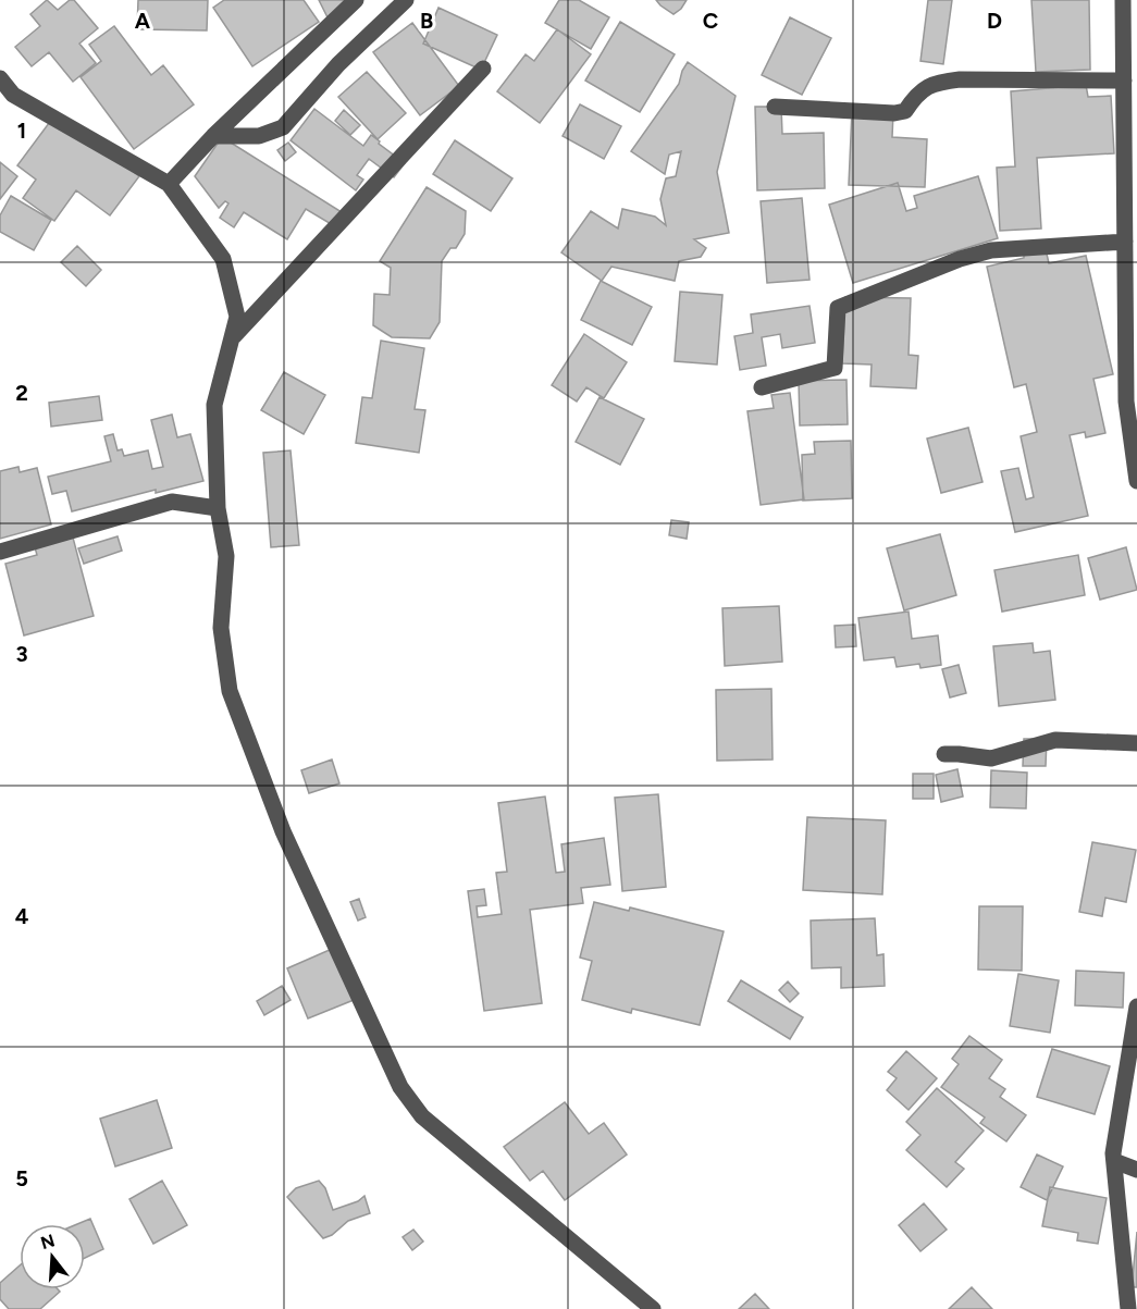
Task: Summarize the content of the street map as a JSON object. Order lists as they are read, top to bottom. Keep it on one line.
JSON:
{"north":"top","grid":{"columns":["A","B","C","D"],"rows":["1","2","3","4","5"]}}
